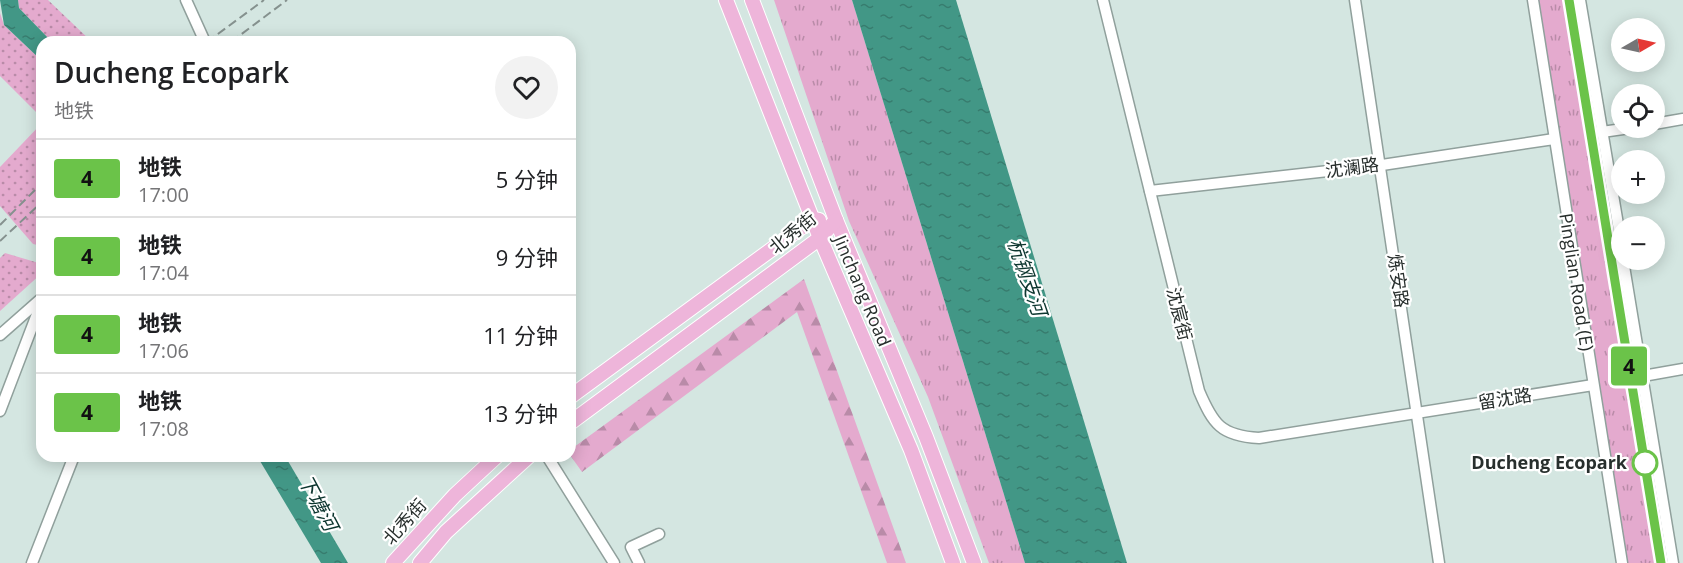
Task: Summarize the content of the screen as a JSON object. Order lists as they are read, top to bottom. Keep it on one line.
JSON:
{"streets":{"main road":["北秀街","Jinchang Road"],"street":["沈澜路","炼安路","Pinglian Road (E)","沈宸街","留沈路"]},"crossings":[["沈澜路","炼安路"],["沈澜路","Pinglian Road (E)"],["沈澜路","沈宸街"],["北秀街","Jinchang Road"],["炼安路","沈宸街"],["炼安路","留沈路"],["Pinglian Road (E)","留沈路"],["沈宸街","留沈路"]],"water":["杭钢支河","下塘河"],"places":["Ducheng Ecopark"],"lines":["metro line 4"],"north":"right","page":{"on_map":"4","map_buttons":["+","−"],"heading":["Ducheng Ecopark","地铁"],"list":[{"mark":"4","name":"地铁","note":"17:00","value":"5 分钟"},{"mark":"4","name":"地铁","note":"17:04","value":"9 分钟"},{"mark":"4","name":"地铁","note":"17:06","value":"11 分钟"},{"mark":"4","name":"地铁","note":"17:08","value":"13 分钟"}]}}
